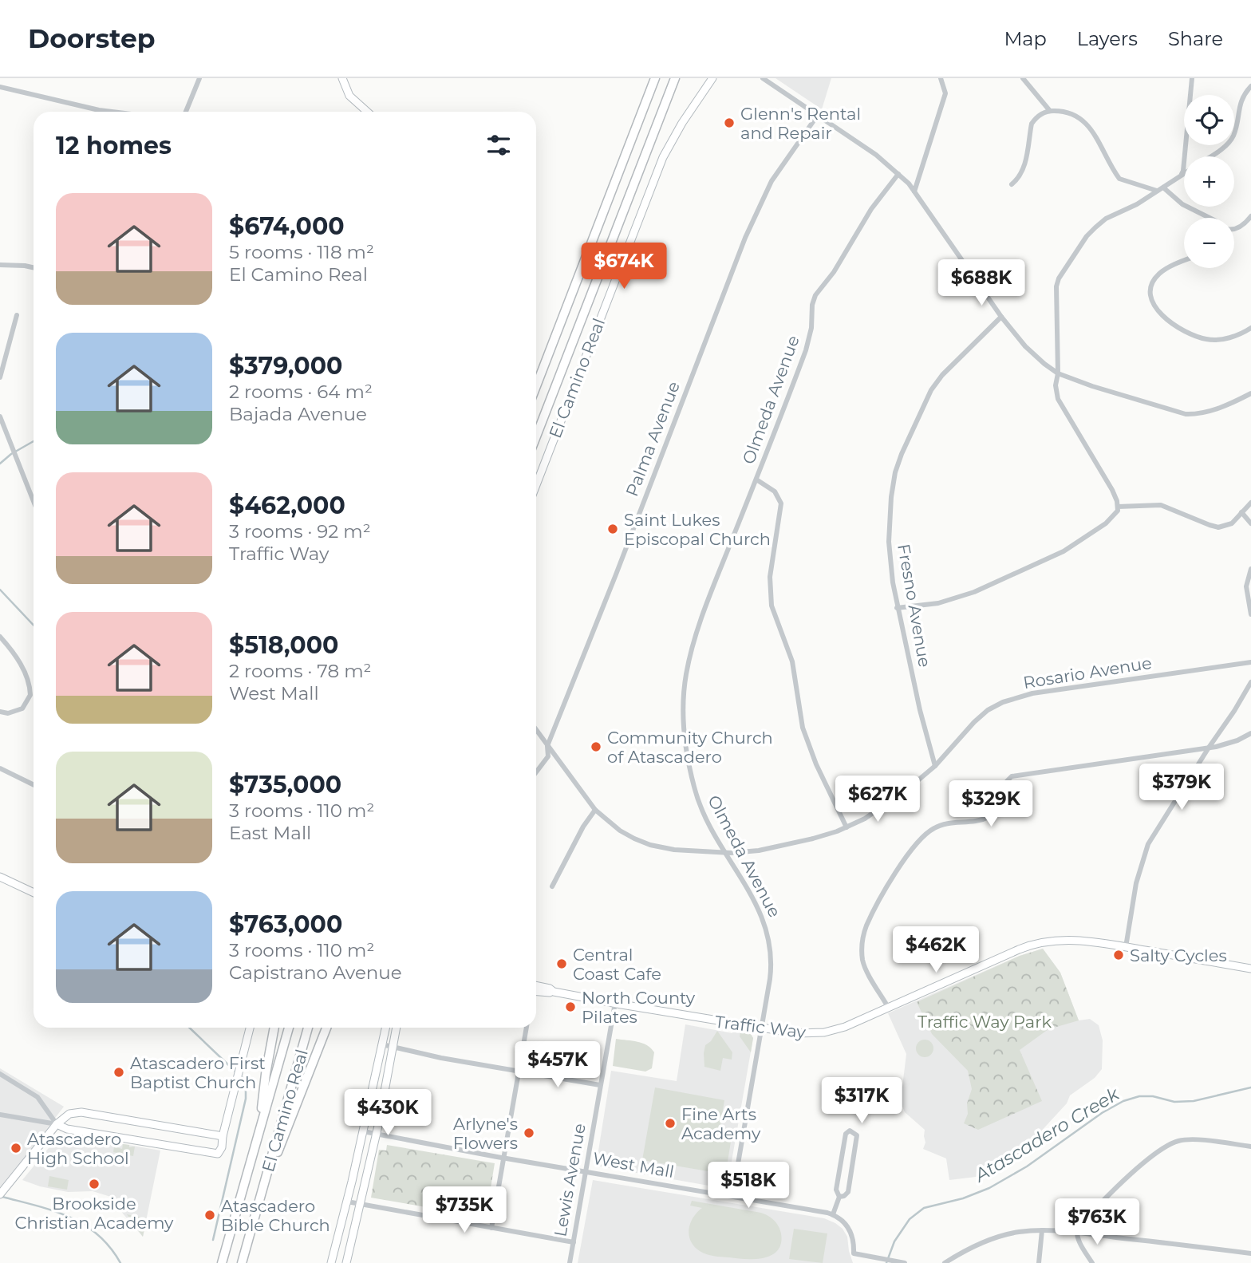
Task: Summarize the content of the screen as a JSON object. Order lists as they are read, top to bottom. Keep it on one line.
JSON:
{"streets":{"highway":["El Camino Real"],"street":["Olmeda Avenue","Palma Avenue","Fresno Avenue","Rosario Avenue","Traffic Way","West Mall","Lewis Avenue"]},"crossings":[["Olmeda Avenue","Rosario Avenue"],["Olmeda Avenue","Traffic Way"],["Olmeda Avenue","West Mall"],["Palma Avenue","Rosario Avenue"],["Fresno Avenue","Rosario Avenue"],["Traffic Way","Lewis Avenue"],["West Mall","Lewis Avenue"]],"water":["Atascadero Creek"],"parks":["Traffic Way Park"],"places":["Glenn's Rental and Repair","Saint Lukes Episcopal Church","Community Church of Atascadero","Salty Cycles","Central Coast Cafe","North County Pilates","Atascadero First Baptist Church","Fine Arts Academy","Arlyne's Flowers","Atascadero High School","Brookside Christian Academy","Atascadero Bible Church"],"page":{"header":"Doorstep","nav":["Map","Layers","Share"],"map_buttons":["+","−"],"heading":"12 homes","list":[{"name":"$674,000","note":"5 rooms · 118 m² · El Camino Real"},{"name":"$379,000","note":"2 rooms · 64 m² · Bajada Avenue"},{"name":"$462,000","note":"3 rooms · 92 m² · Traffic Way"},{"name":"$518,000","note":"2 rooms · 78 m² · West Mall"},{"name":"$735,000","note":"3 rooms · 110 m² · East Mall"},{"name":"$763,000","note":"3 rooms · 110 m² · Capistrano Avenue"}],"price":["$674K","$688K","$379K","$627K","$329K","$462K","$457K","$317K","$430K","$518K","$735K","$763K"]}}
